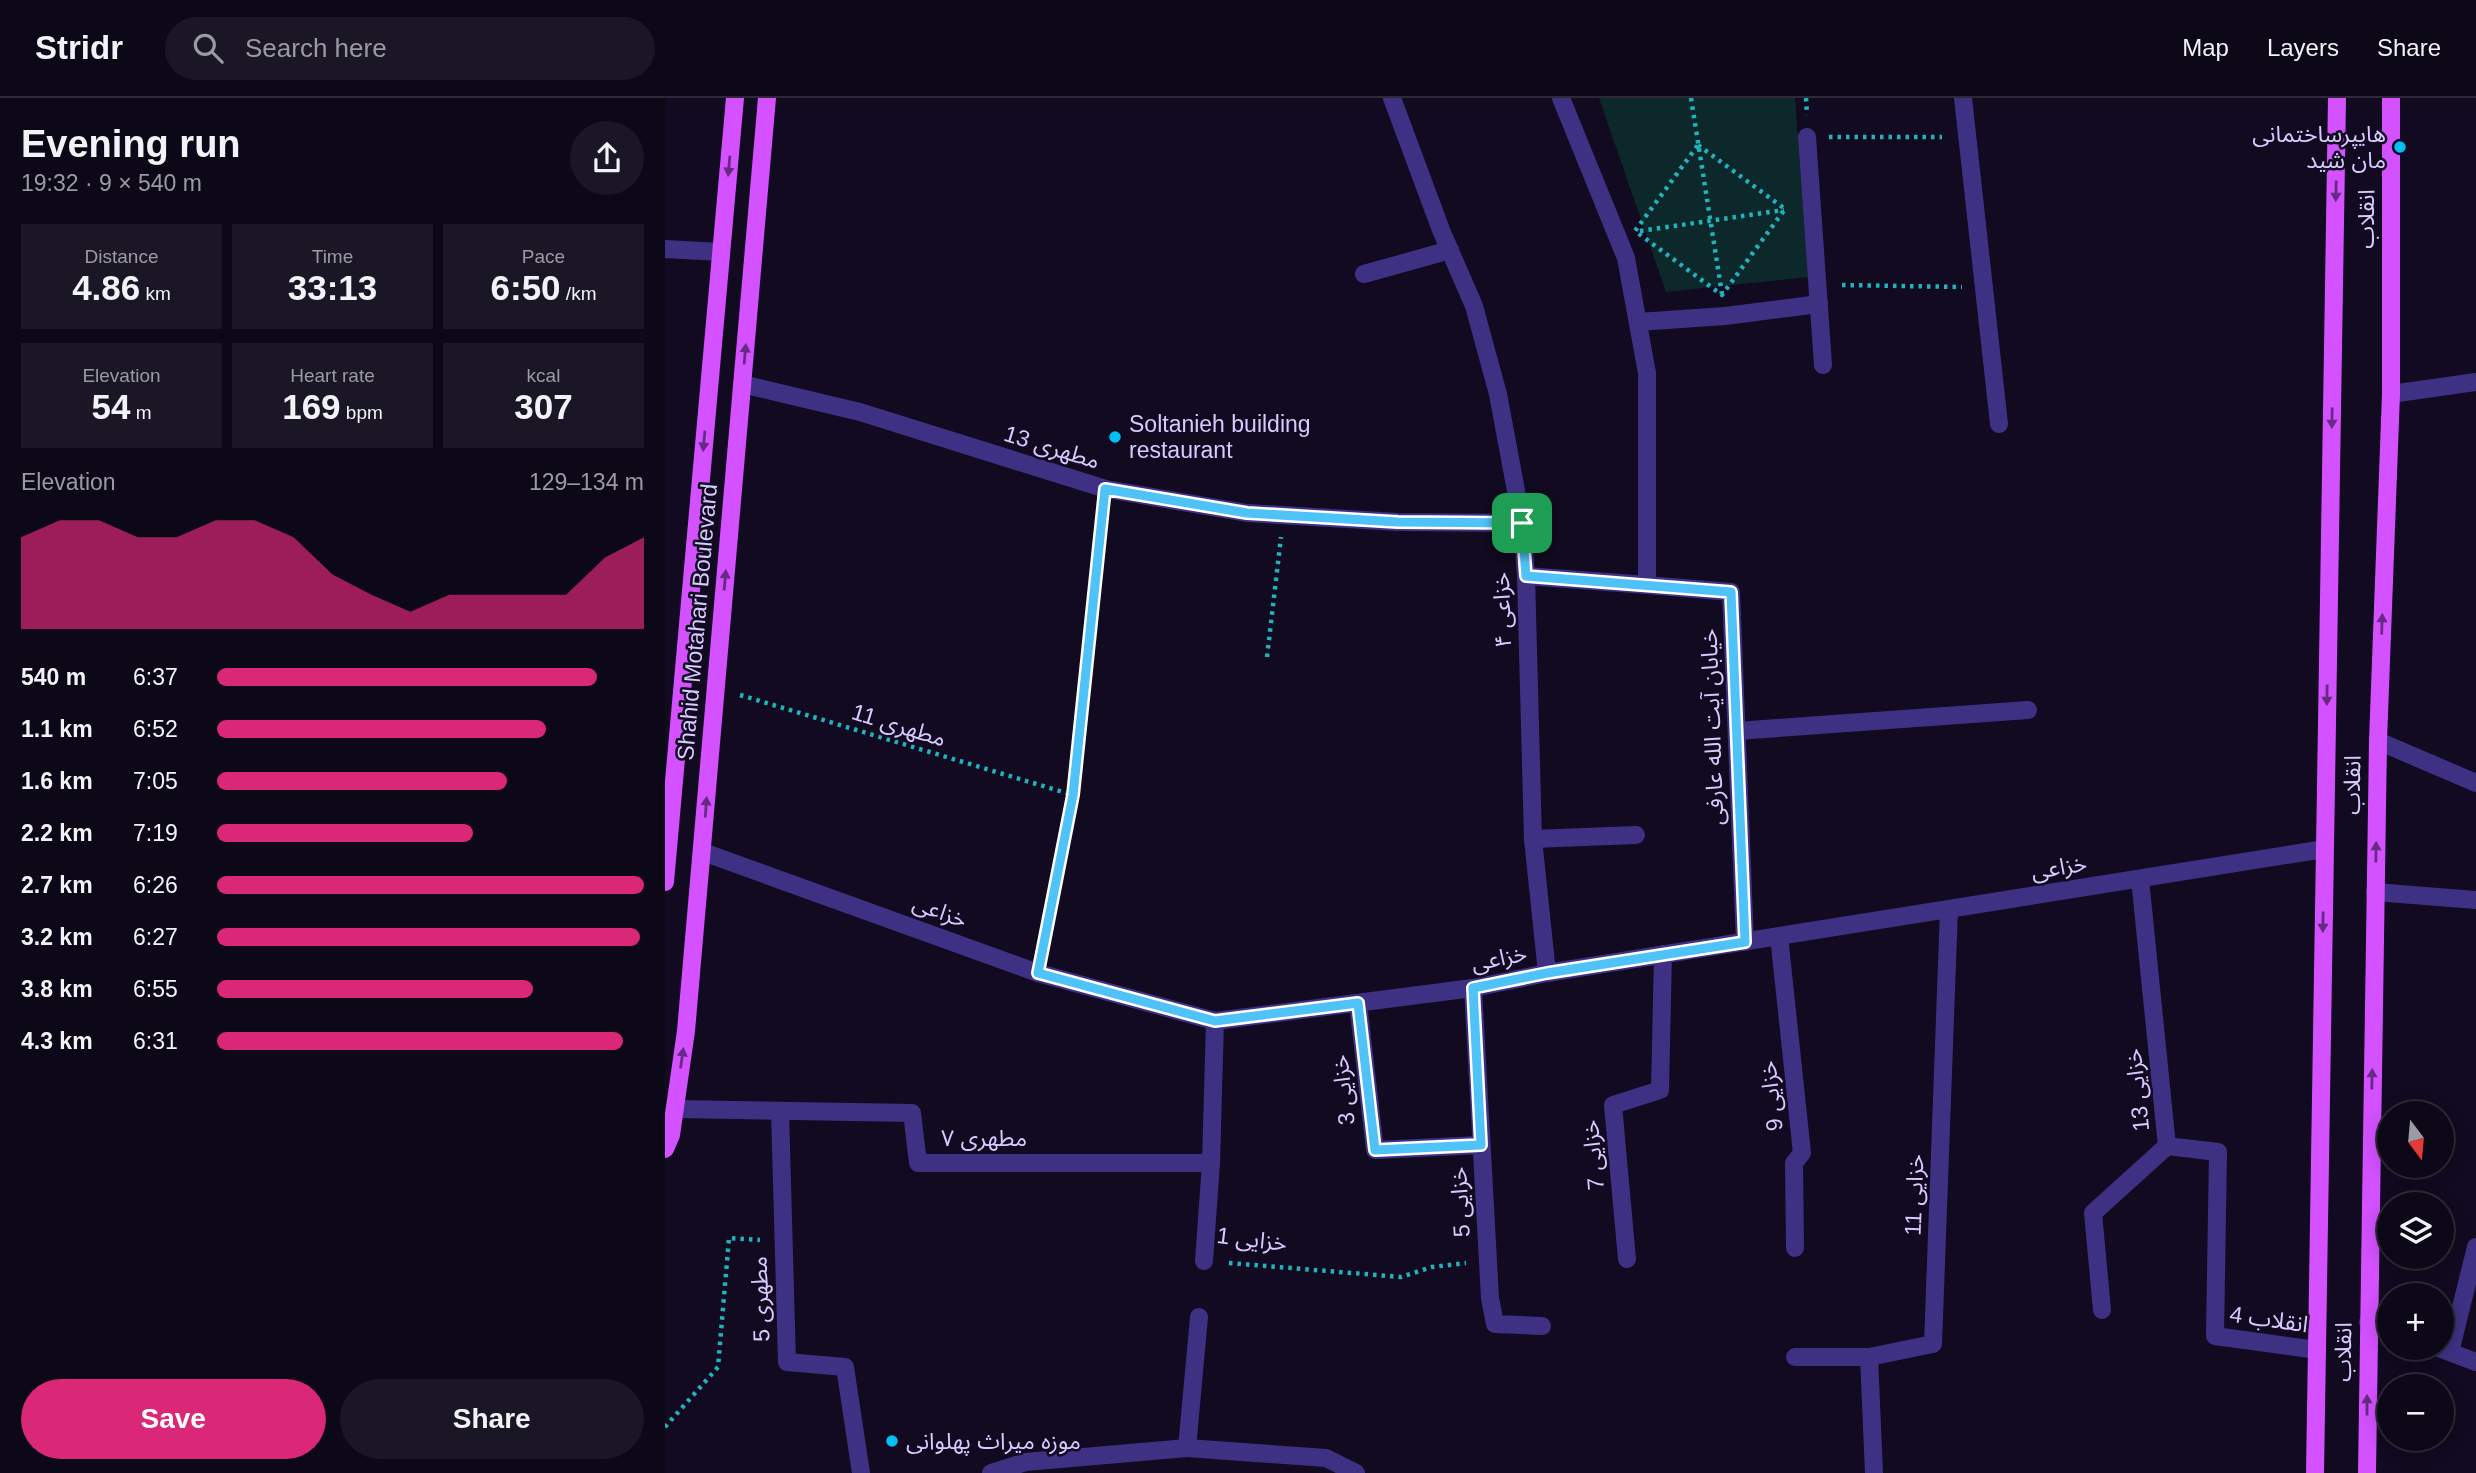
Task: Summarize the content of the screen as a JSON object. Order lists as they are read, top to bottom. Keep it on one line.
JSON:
{"streets":{"main road":["انقلاب","Shahid Motahari Boulevard"],"street":["مطهری 13","خزاعی ۴","خیابان آیت الله عارفی","خزاعی","خزایی 3","خزایی 13","خزایی 9","مطهری ۷","خزایی 7","خزایی 11","خزایی 5","خزایی 1","مطهری 5","انقلاب 4"],"path":["مطهری 11"]},"crossings":[["انقلاب","خزاعی"],["انقلاب","انقلاب 4"],["مطهری 13","خزاعی ۴"],["مطهری 13","Shahid Motahari Boulevard"],["خزاعی ۴","خزاعی"],["Shahid Motahari Boulevard","مطهری 11"],["Shahid Motahari Boulevard","خزاعی"],["Shahid Motahari Boulevard","مطهری ۷"],["خیابان آیت الله عارفی","خزاعی"],["خزاعی","خزایی 3"],["خزاعی","خزایی 13"],["خزاعی","خزایی 9"],["خزاعی","خزایی 7"],["خزاعی","خزایی 11"],["خزاعی","خزایی 5"],["خزاعی","خزایی 1"],["خزایی 3","خزایی 5"],["خزایی 13","انقلاب 4"],["مطهری ۷","خزایی 1"],["مطهری ۷","مطهری 5"],["خزایی 5","خزایی 1"]],"places":["هایپرساختمانی مان شید","Soltanieh building restaurant","موزه میراث پهلوانی"],"north":"bottom","page":{"header":"Stridr","search":"Search here","nav":["Map","Layers","Share"],"heading":["Evening run","19:32 · 9 × 540 m"],"stats":[["Distance","4.86 km"],["Time","33:13"],["Pace","6:50 /km"],["Elevation","54 m"],["Heart rate","169 bpm"],["kcal","307"]],"chart":["Elevation","129–134 m"],"list":[{"name":"540 m","note":"6:37"},{"name":"1.1 km","note":"6:52"},{"name":"1.6 km","note":"7:05"},{"name":"2.2 km","note":"7:19"},{"name":"2.7 km","note":"6:26"},{"name":"3.2 km","note":"6:27"},{"name":"3.8 km","note":"6:55"},{"name":"4.3 km","note":"6:31"}],"map_buttons":["+","−"],"buttons":["Save","Share"]}}
